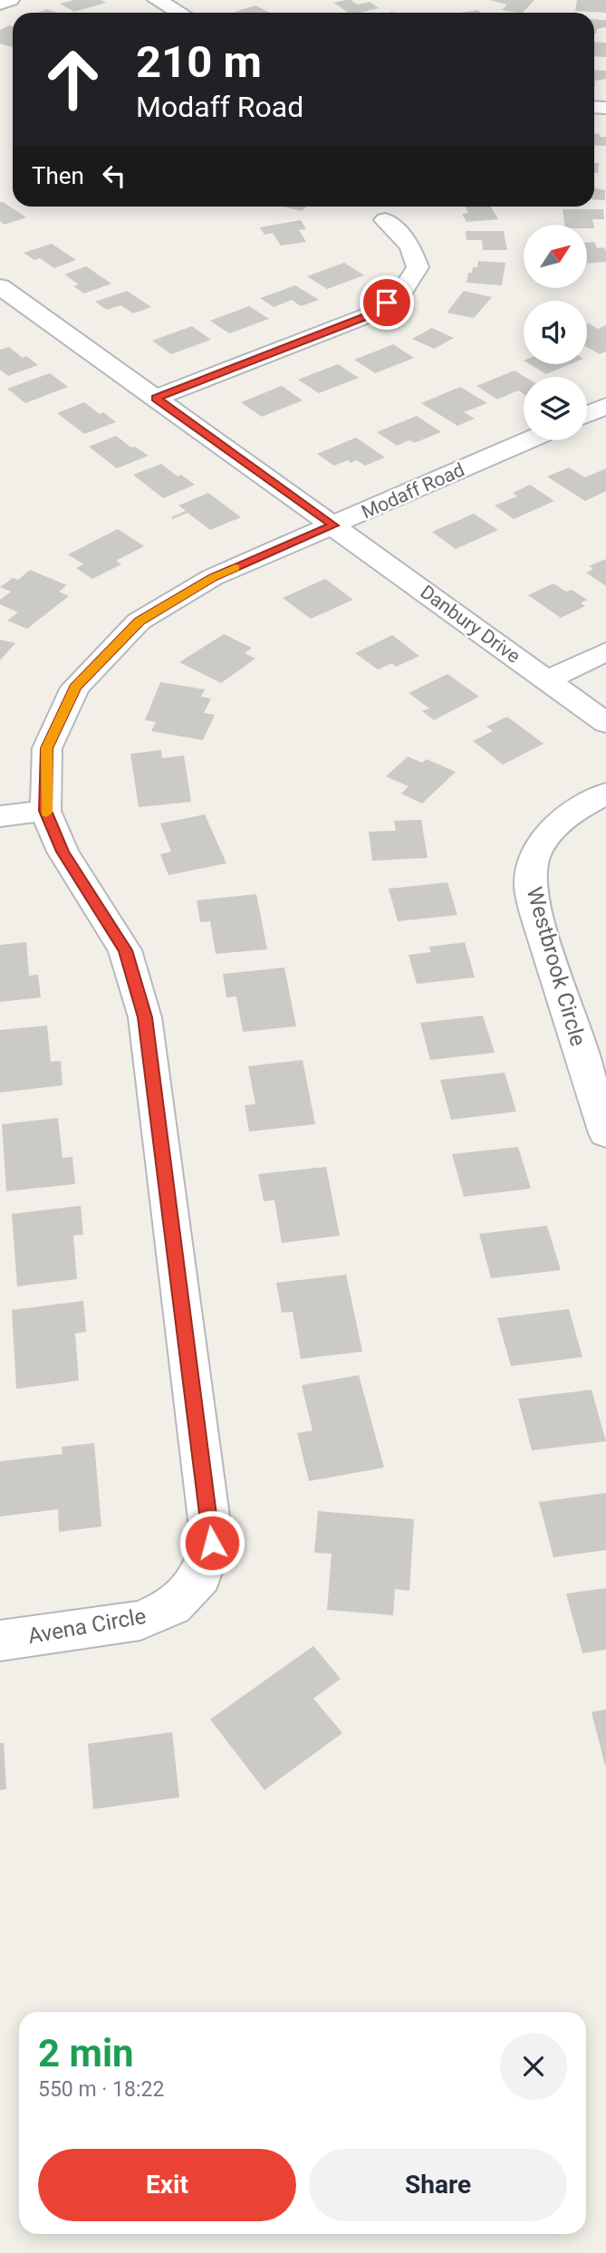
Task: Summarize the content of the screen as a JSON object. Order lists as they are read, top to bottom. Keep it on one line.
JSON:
{"streets":{"street":["Modaff Road","Danbury Drive","Westbrook Circle","Avena Circle"]},"crossings":[["Modaff Road","Danbury Drive"],["Modaff Road","Avena Circle"]],"north":"top right","page":{"turn":["210 m","Modaff Road"],"then":"Then","heading":["2 min","550 m · 18:22"],"buttons":["Exit","Share"]}}
